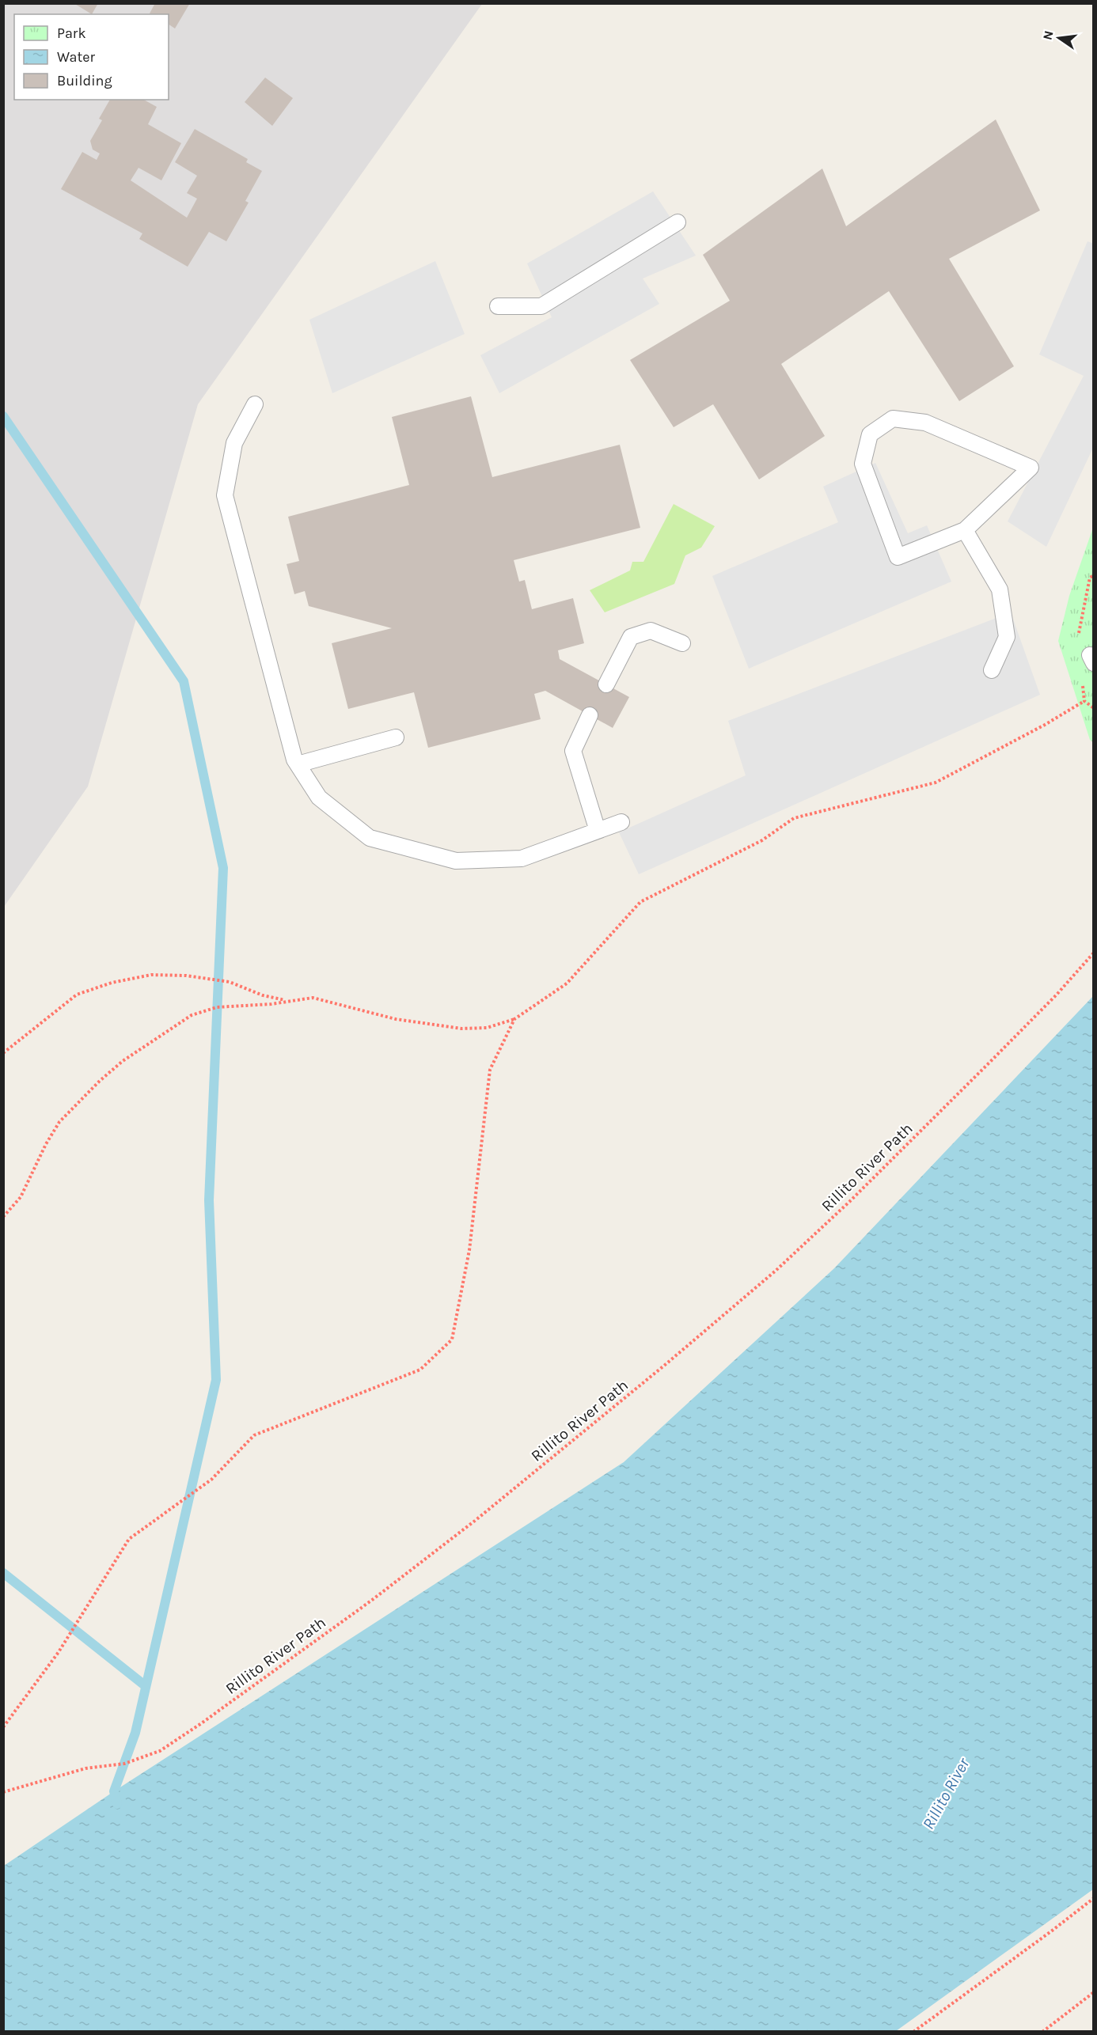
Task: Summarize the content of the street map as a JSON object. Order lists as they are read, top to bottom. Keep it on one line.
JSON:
{"streets":{"path":["Rillito River Path"]},"water":["Rillito River"],"legend":["Park","Water","Building"],"north":"left"}
